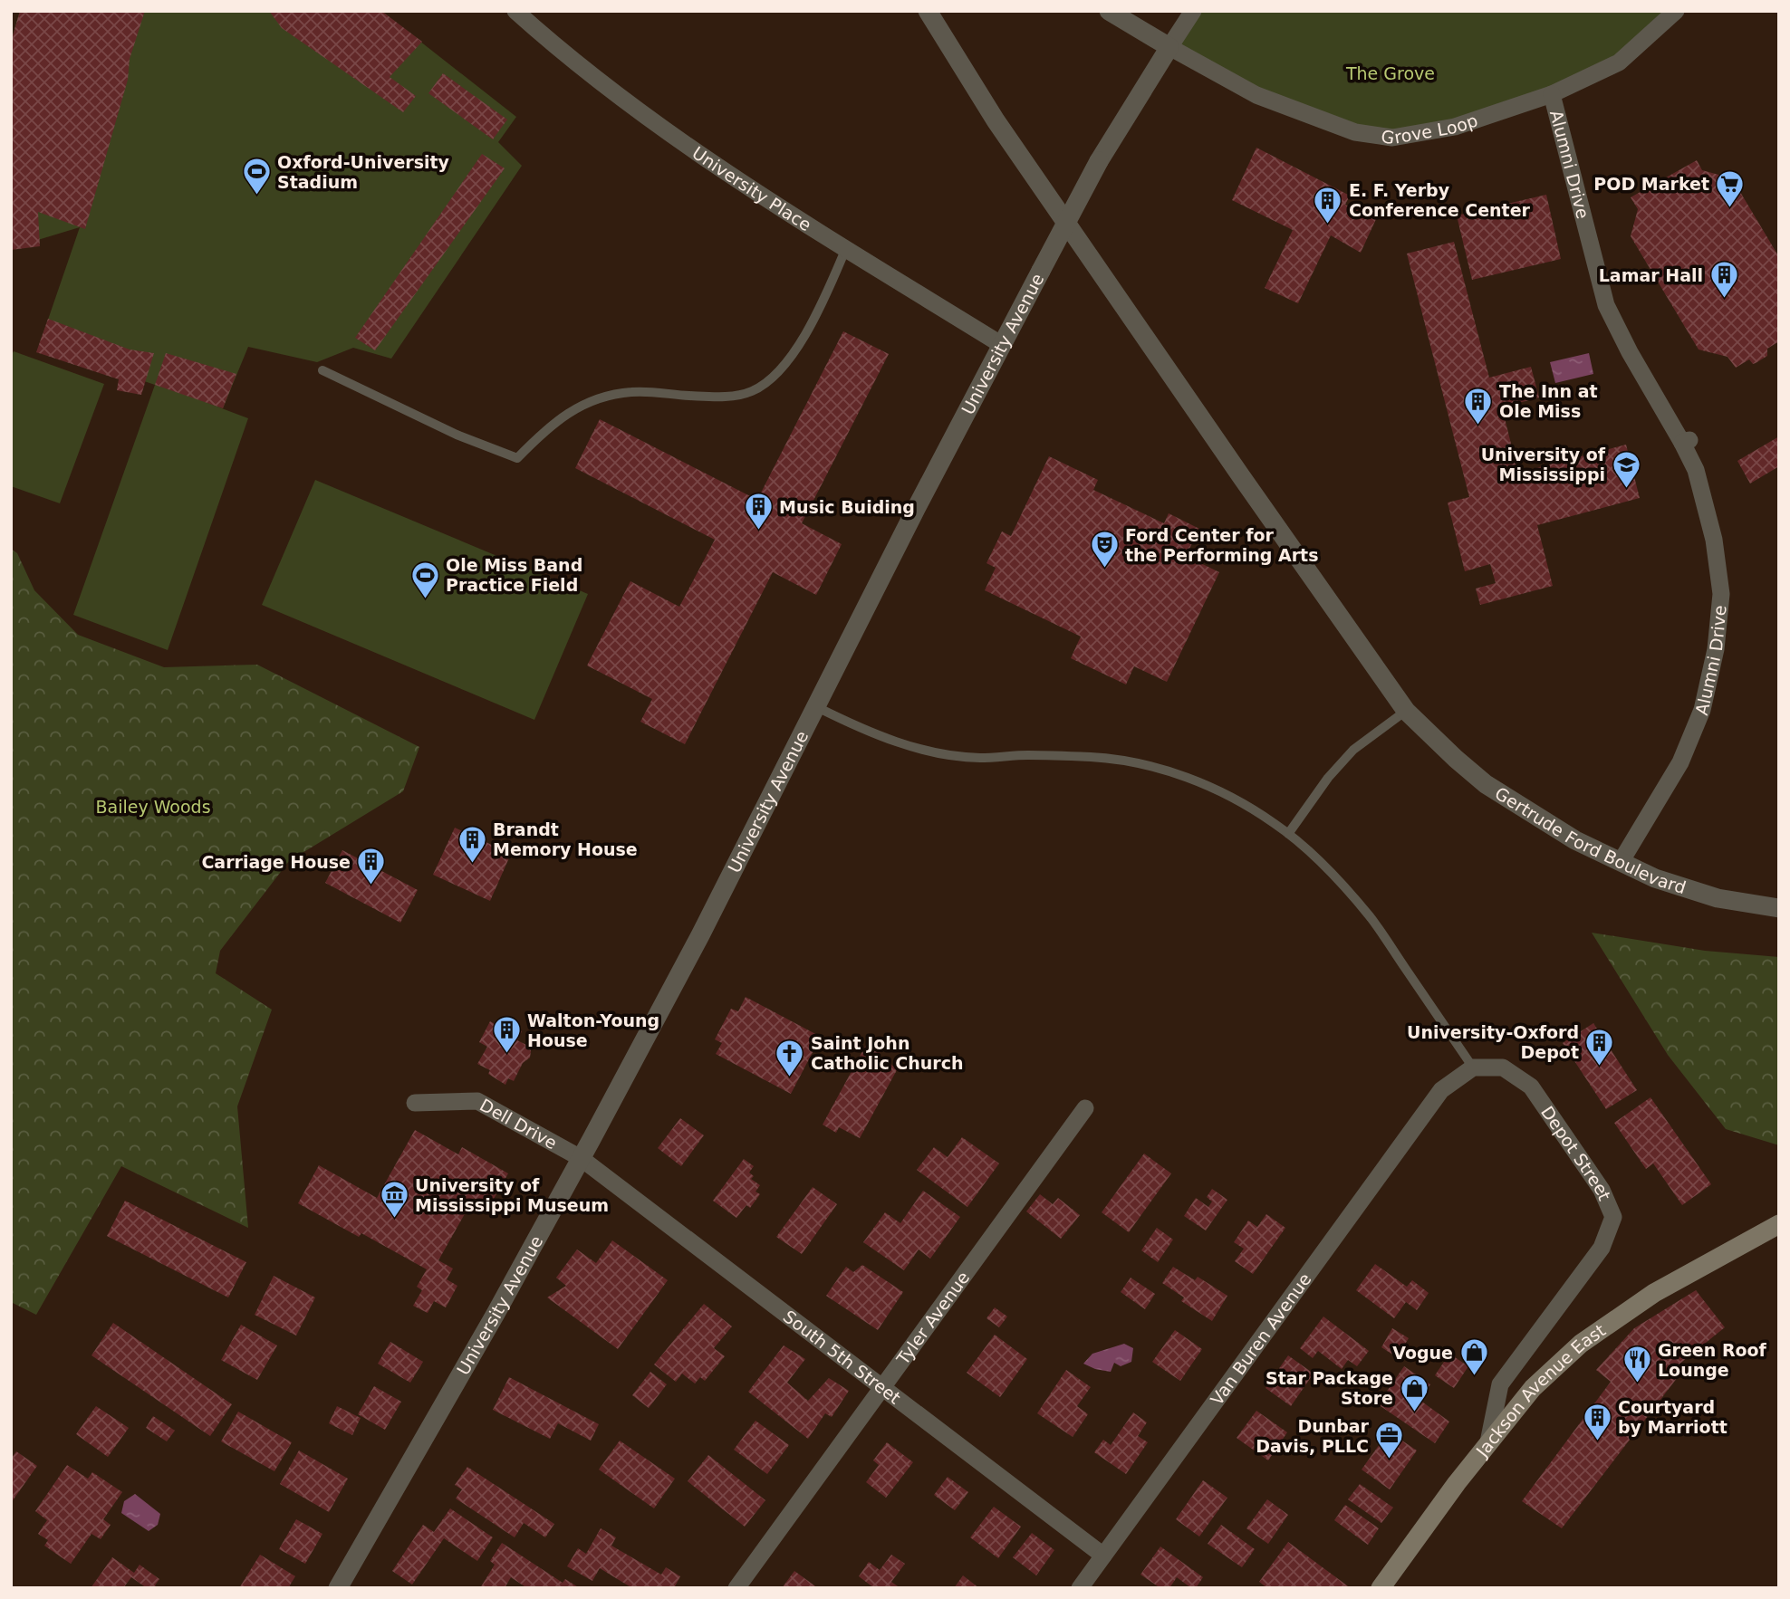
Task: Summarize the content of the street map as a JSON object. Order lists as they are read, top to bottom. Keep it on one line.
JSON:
{"streets":{"main road":["Jackson Avenue East"],"street":["Grove Loop","Alumni Drive","University Place","University Avenue","Gertrude Ford Boulevard","Dell Drive","Depot Street","Tyler Avenue","Van Buren Avenue","South 5th Street"]},"crossings":[["Grove Loop","Alumni Drive"],["Grove Loop","University Avenue"],["Alumni Drive","Gertrude Ford Boulevard"],["University Place","University Avenue"],["University Avenue","Dell Drive"],["University Avenue","South 5th Street"],["Dell Drive","South 5th Street"],["Depot Street","Van Buren Avenue"],["Depot Street","Jackson Avenue East"],["Tyler Avenue","South 5th Street"],["Van Buren Avenue","South 5th Street"]],"parks":["The Grove","Bailey Woods"],"places":{"sports":["Oxford-University Stadium","Ole Miss Band Practice Field"],"supermarket":["POD Market"],"building":["E. F. Yerby Conference Center","Lamar Hall","The Inn at Ole Miss","Music Buiding","Brandt Memory House","Carriage House","Walton-Young House","University-Oxford Depot","Courtyard by Marriott"],"school or university":["University of Mississippi"],"theatre":["Ford Center for the Performing Arts"],"church":["Saint John Catholic Church"],"museum":["University of Mississippi Museum"],"shop":["Vogue","Star Package Store"],"restaurant":["Green Roof Lounge"],"office":["Dunbar Davis, PLLC"]}}
